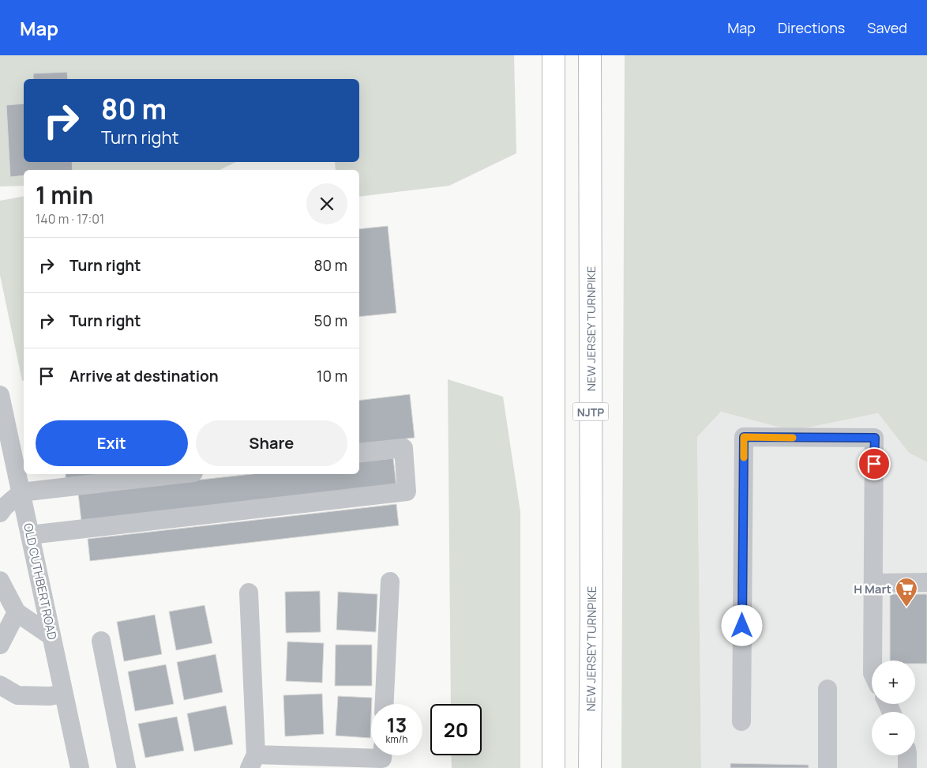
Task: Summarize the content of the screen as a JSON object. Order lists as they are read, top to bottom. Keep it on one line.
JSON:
{"streets":{"highway":["NEW JERSEY TURNPIKE","NJTP"],"street":["OLD CUTHBERT ROAD"]},"places":{"supermarket":["H Mart"]},"page":{"header":"Map","nav":["Map","Directions","Saved"],"turn":["80 m","Turn right"],"heading":["1 min","140 m · 17:01"],"list":[{"name":"Turn right","value":"80 m"},{"name":"Turn right","value":"50 m"},{"name":"Arrive at destination","value":"10 m"}],"buttons":["Exit","Share"],"map_buttons":["+","−"],"speed":"13 km/h","limit":"20"}}
